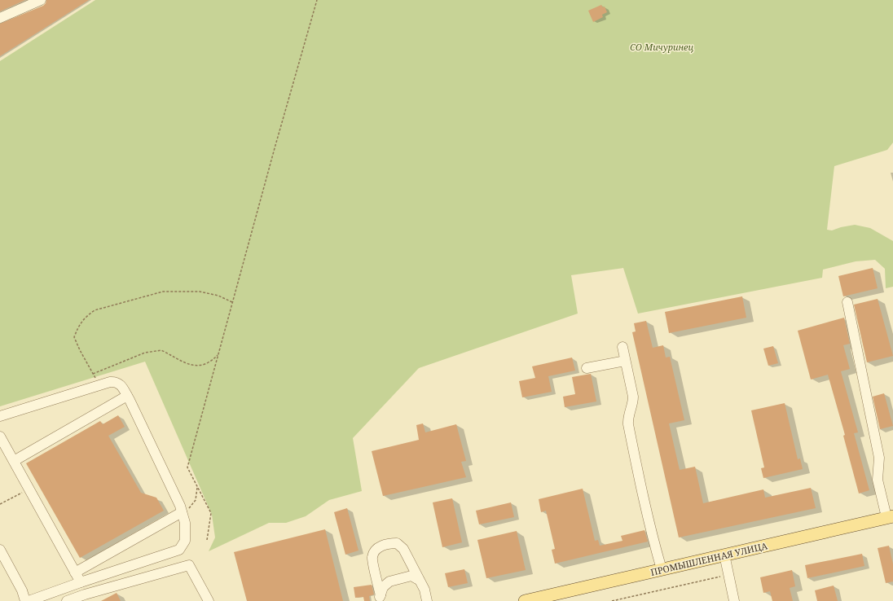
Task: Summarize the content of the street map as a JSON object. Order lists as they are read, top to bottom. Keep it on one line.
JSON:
{"streets":{"main road":["ПРОМЫШЛЕННАЯ УЛИЦА"]},"parks":["СО Мичуринец"]}
